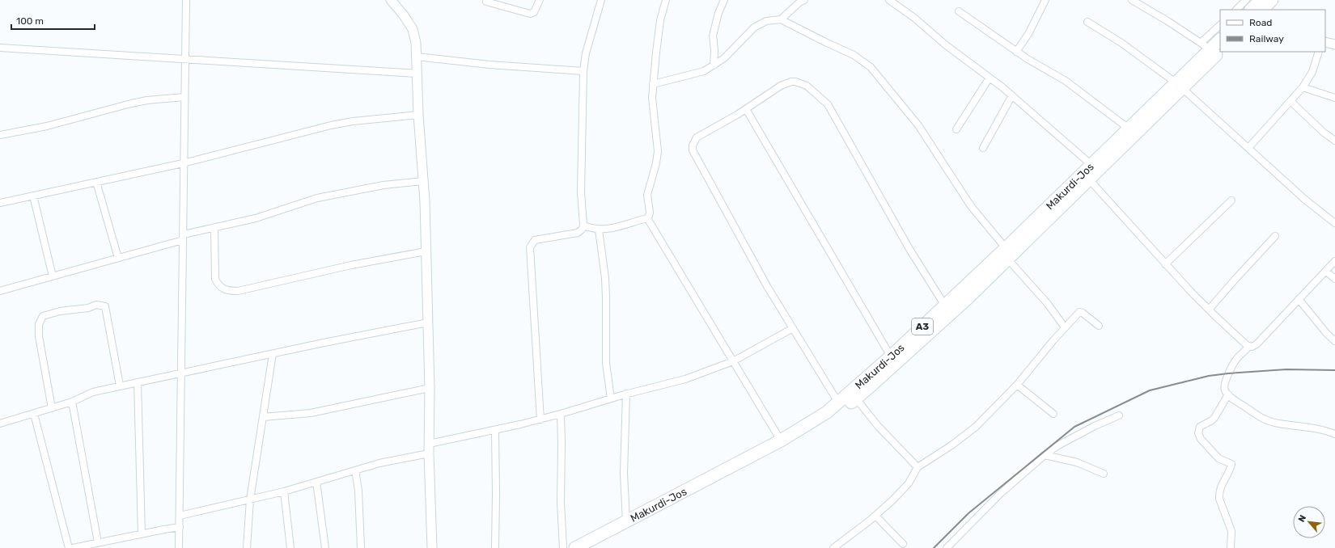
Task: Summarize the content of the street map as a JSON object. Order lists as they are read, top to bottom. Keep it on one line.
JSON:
{"streets":{"highway":["Makurdi-Jos","A3"]},"legend":["Road","Railway"],"scale_bar":"100 m","north":"top left"}
